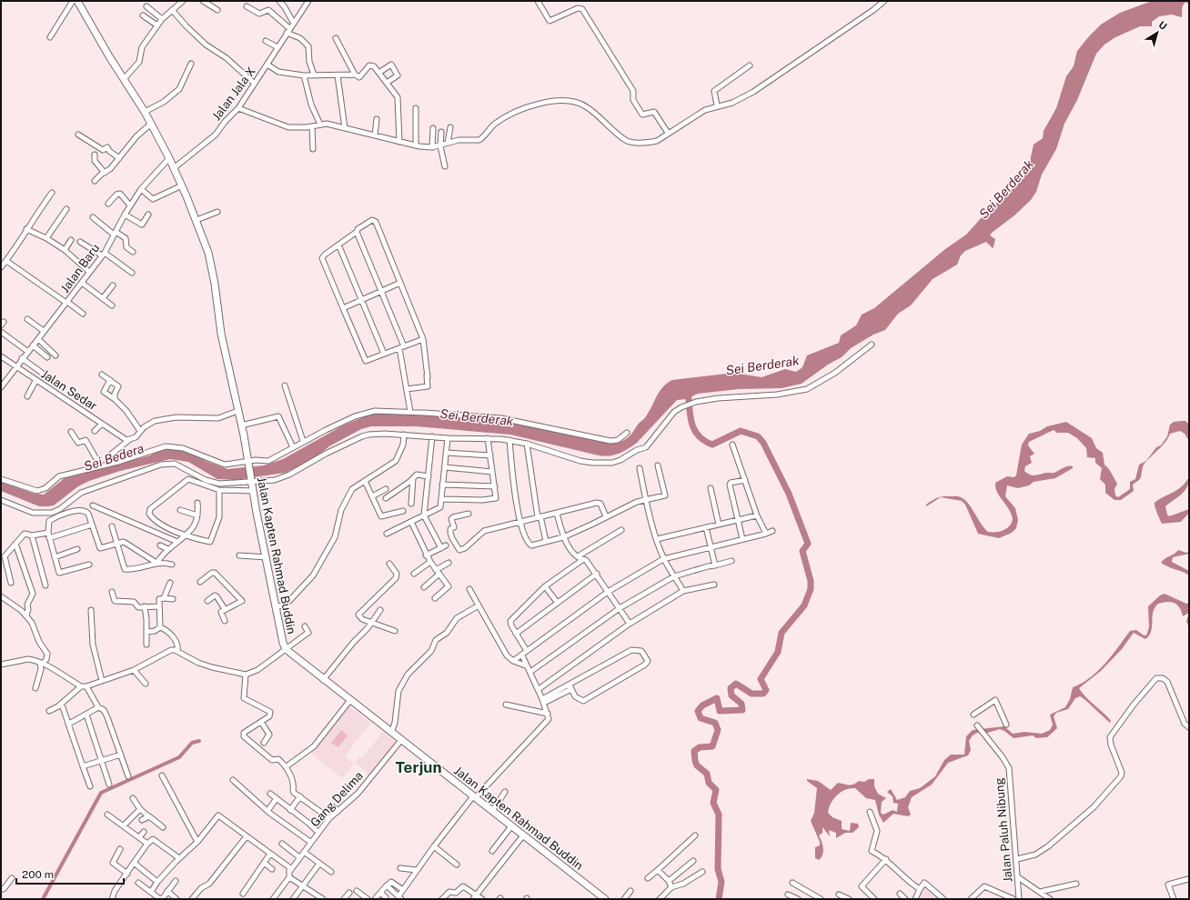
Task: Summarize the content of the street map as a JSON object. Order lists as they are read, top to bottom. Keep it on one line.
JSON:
{"streets":{"main road":["Jalan Kapten Rahmad Buddin"],"street":["Jalan Jala X","Jalan Baru","Jalan Sedar","Gang Delima","Jalan Paluh Nibung"]},"crossings":[["Jalan Jala X","Jalan Kapten Rahmad Buddin"],["Jalan Baru","Jalan Sedar"],["Jalan Baru","Jalan Kapten Rahmad Buddin"],["Jalan Kapten Rahmad Buddin","Gang Delima"]],"districts":["Terjun"],"water":["Sei Berderak","Sei Bedera"],"scale_bar":"200 m","north":"top right"}
